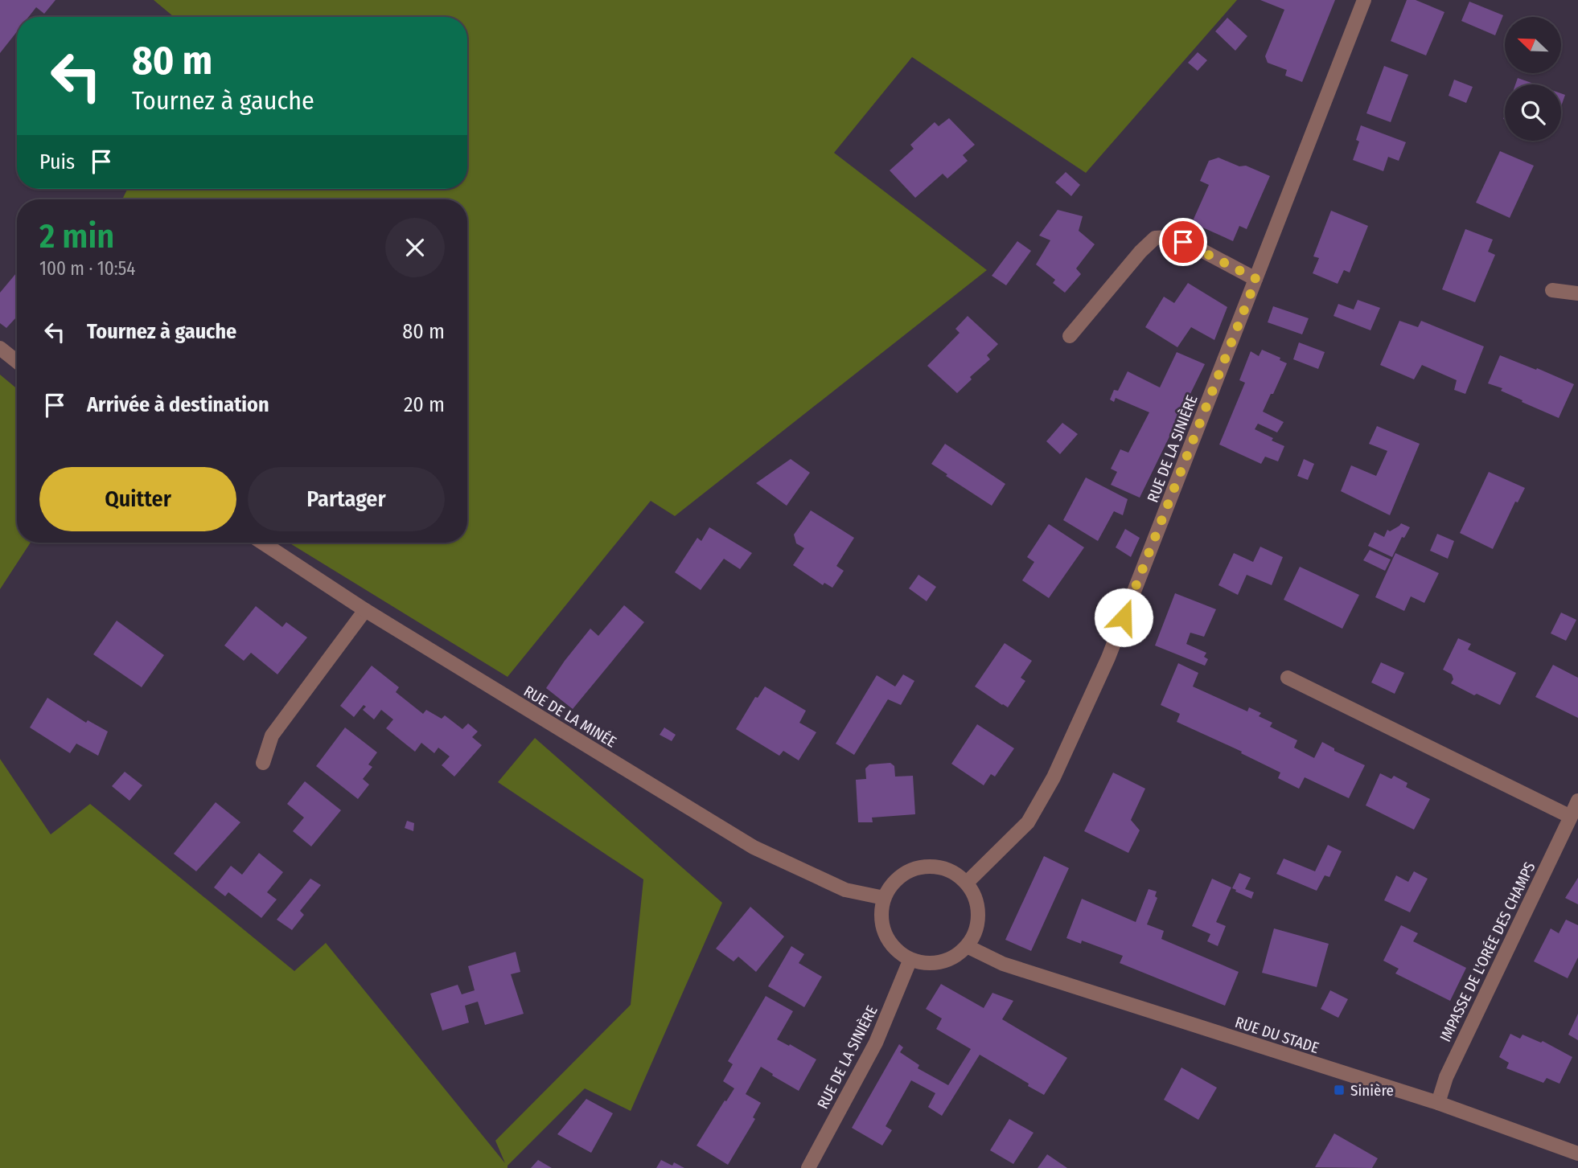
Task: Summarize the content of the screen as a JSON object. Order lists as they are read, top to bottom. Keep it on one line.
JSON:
{"streets":{"street":["RUE DE LA SINIÈRE","RUE DE LA MINÉE","IMPASSE DE L'ORÉE DES CHAMPS","RUE DU STADE"]},"crossings":[["RUE DE LA SINIÈRE","RUE DE LA MINÉE"],["RUE DE LA SINIÈRE","RUE DU STADE"],["RUE DE LA MINÉE","RUE DU STADE"],["IMPASSE DE L'ORÉE DES CHAMPS","RUE DU STADE"]],"places":{"transit":["Sinière"]},"north":"top left","page":{"turn":["80 m","Tournez à gauche"],"then":"Puis","heading":["2 min","100 m · 10:54"],"list":[{"name":"Tournez à gauche","value":"80 m"},{"name":"Arrivée à destination","value":"20 m"}],"buttons":["Quitter","Partager"]}}
